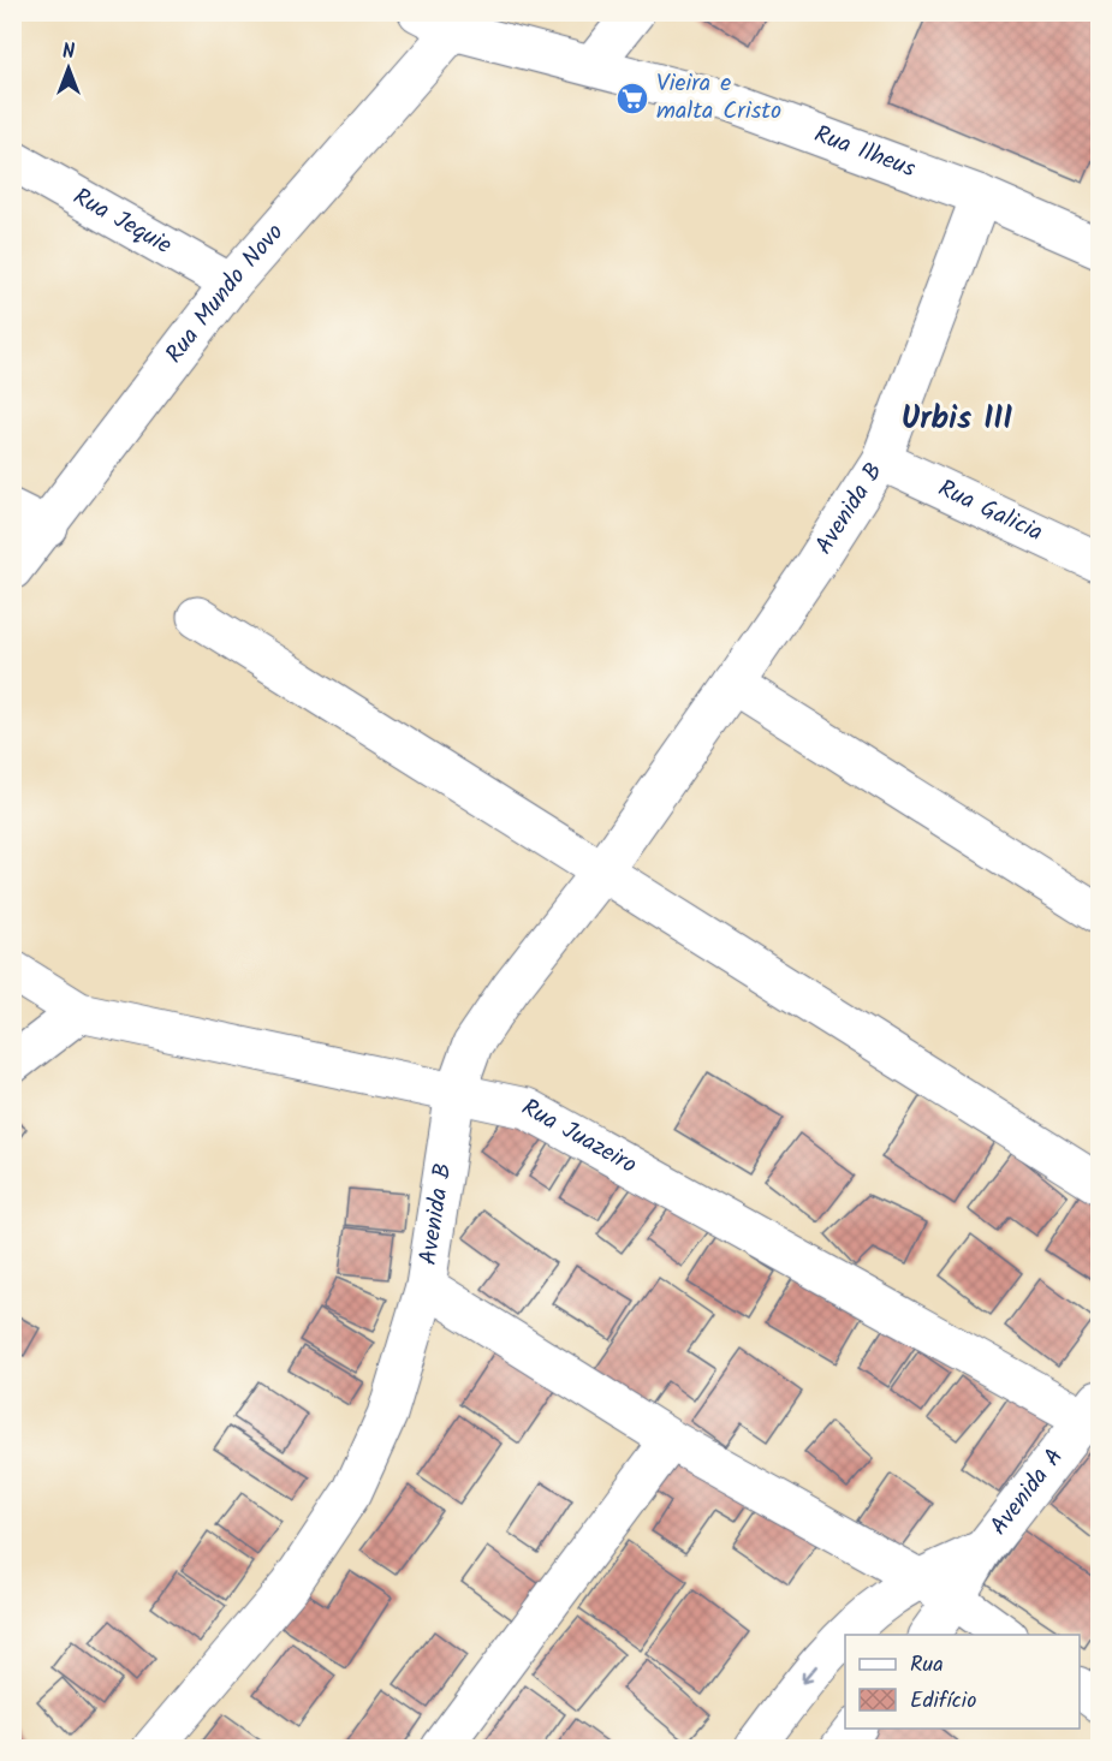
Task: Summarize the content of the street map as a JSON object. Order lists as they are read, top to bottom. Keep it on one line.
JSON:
{"streets":{"street":["Rua Ilheus","Rua Jequie","Rua Mundo Novo","Avenida B","Rua Galicia","Rua Juazeiro","Avenida A"]},"crossings":[["Rua Ilheus","Rua Mundo Novo"],["Rua Ilheus","Avenida B"],["Rua Jequie","Rua Mundo Novo"],["Avenida B","Rua Galicia"],["Avenida B","Rua Juazeiro"],["Rua Juazeiro","Avenida A"]],"districts":["Urbis III"],"places":{"supermarket":["Vieira e malta Cristo"]},"legend":["Rua","Edifício"],"north":"top"}
